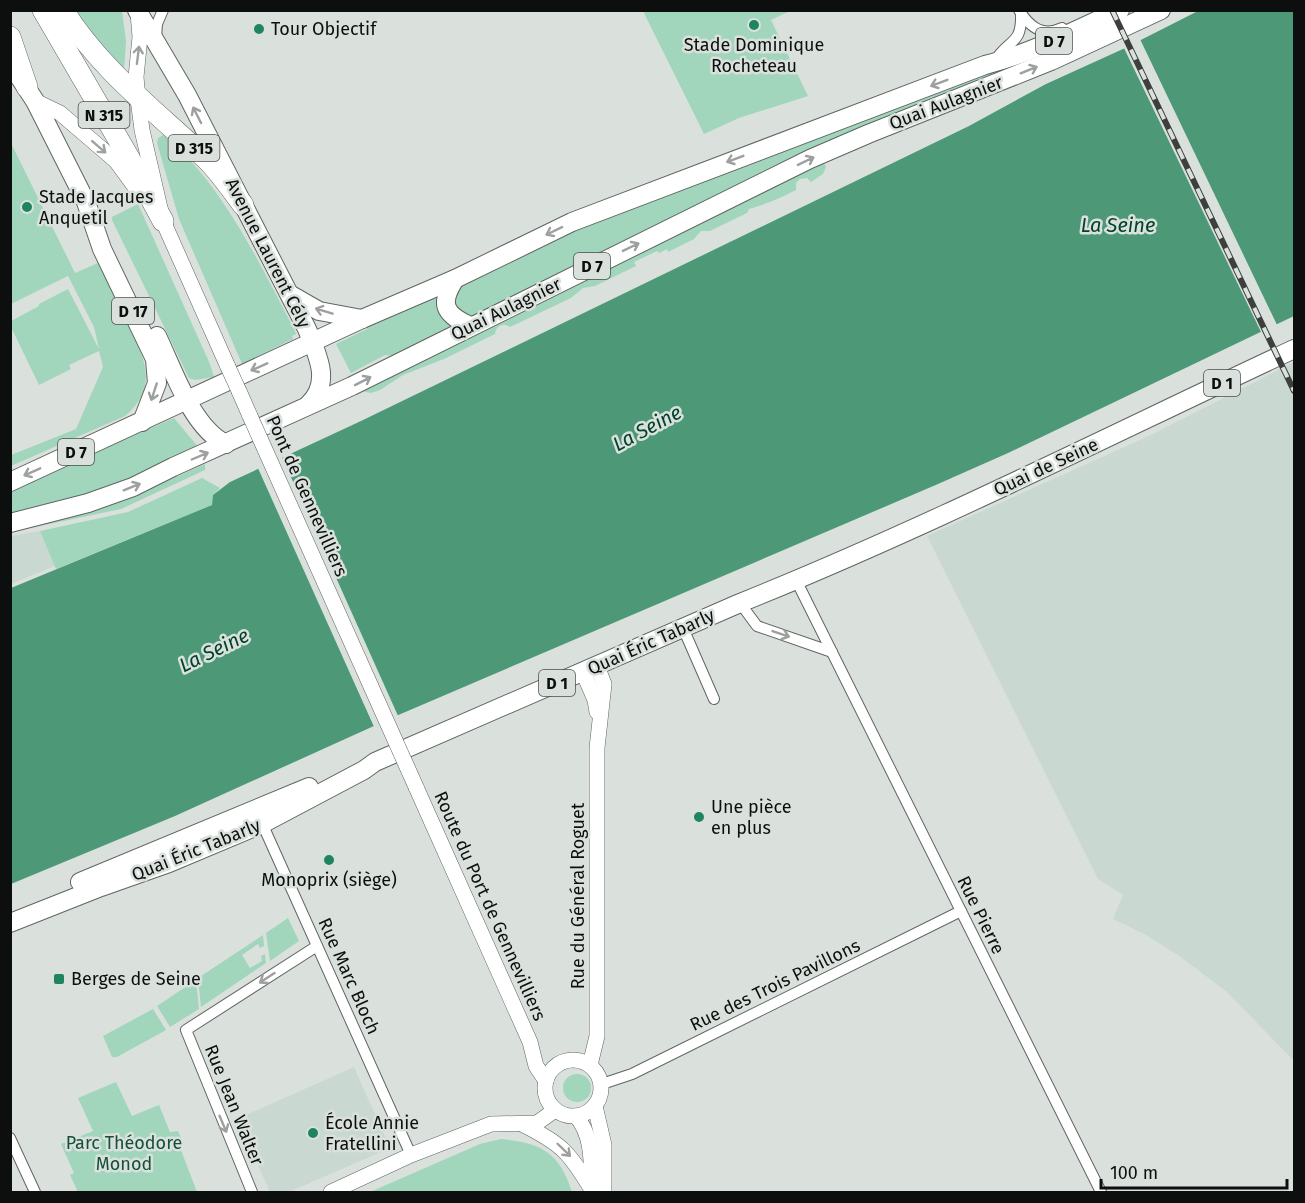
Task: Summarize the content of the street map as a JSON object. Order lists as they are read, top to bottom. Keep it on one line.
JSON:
{"streets":{"highway":["N 315","D 315"],"main road":["D 7","Quai Aulagnier","Avenue Laurent Cély","D 17","D 1","Quai de Seine","Pont de Gennevilliers","Quai Éric Tabarly","Rue du Général Roguet","Route du Port de Gennevilliers"],"street":["Rue Pierre","Rue Marc Bloch","Rue des Trois Pavillons","Rue Jean Walter"]},"crossings":[["Quai Aulagnier","Avenue Laurent Cély"],["Quai Aulagnier","D 17"],["N 315","Pont de Gennevilliers"],["D 315","Avenue Laurent Cély"],["Quai de Seine","Quai Éric Tabarly"],["Quai de Seine","Rue Pierre"],["Pont de Gennevilliers","Route du Port de Gennevilliers"],["Quai Éric Tabarly","Rue du Général Roguet"],["Quai Éric Tabarly","Rue Pierre"],["Quai Éric Tabarly","Rue Marc Bloch"],["Rue du Général Roguet","Route du Port de Gennevilliers"],["Rue du Général Roguet","Rue des Trois Pavillons"],["Route du Port de Gennevilliers","Rue des Trois Pavillons"],["Rue Pierre","Rue des Trois Pavillons"],["Rue Marc Bloch","Rue Jean Walter"]],"water":["La Seine"],"parks":["Parc Théodore Monod"],"places":{"other":["Stade Dominique Rocheteau","Tour Objectif","Stade Jacques Anquetil","Une pièce en plus","Monoprix (siège)","École Annie Fratellini"],"transit":["Berges de Seine"]},"scale_bar":"100 m"}
